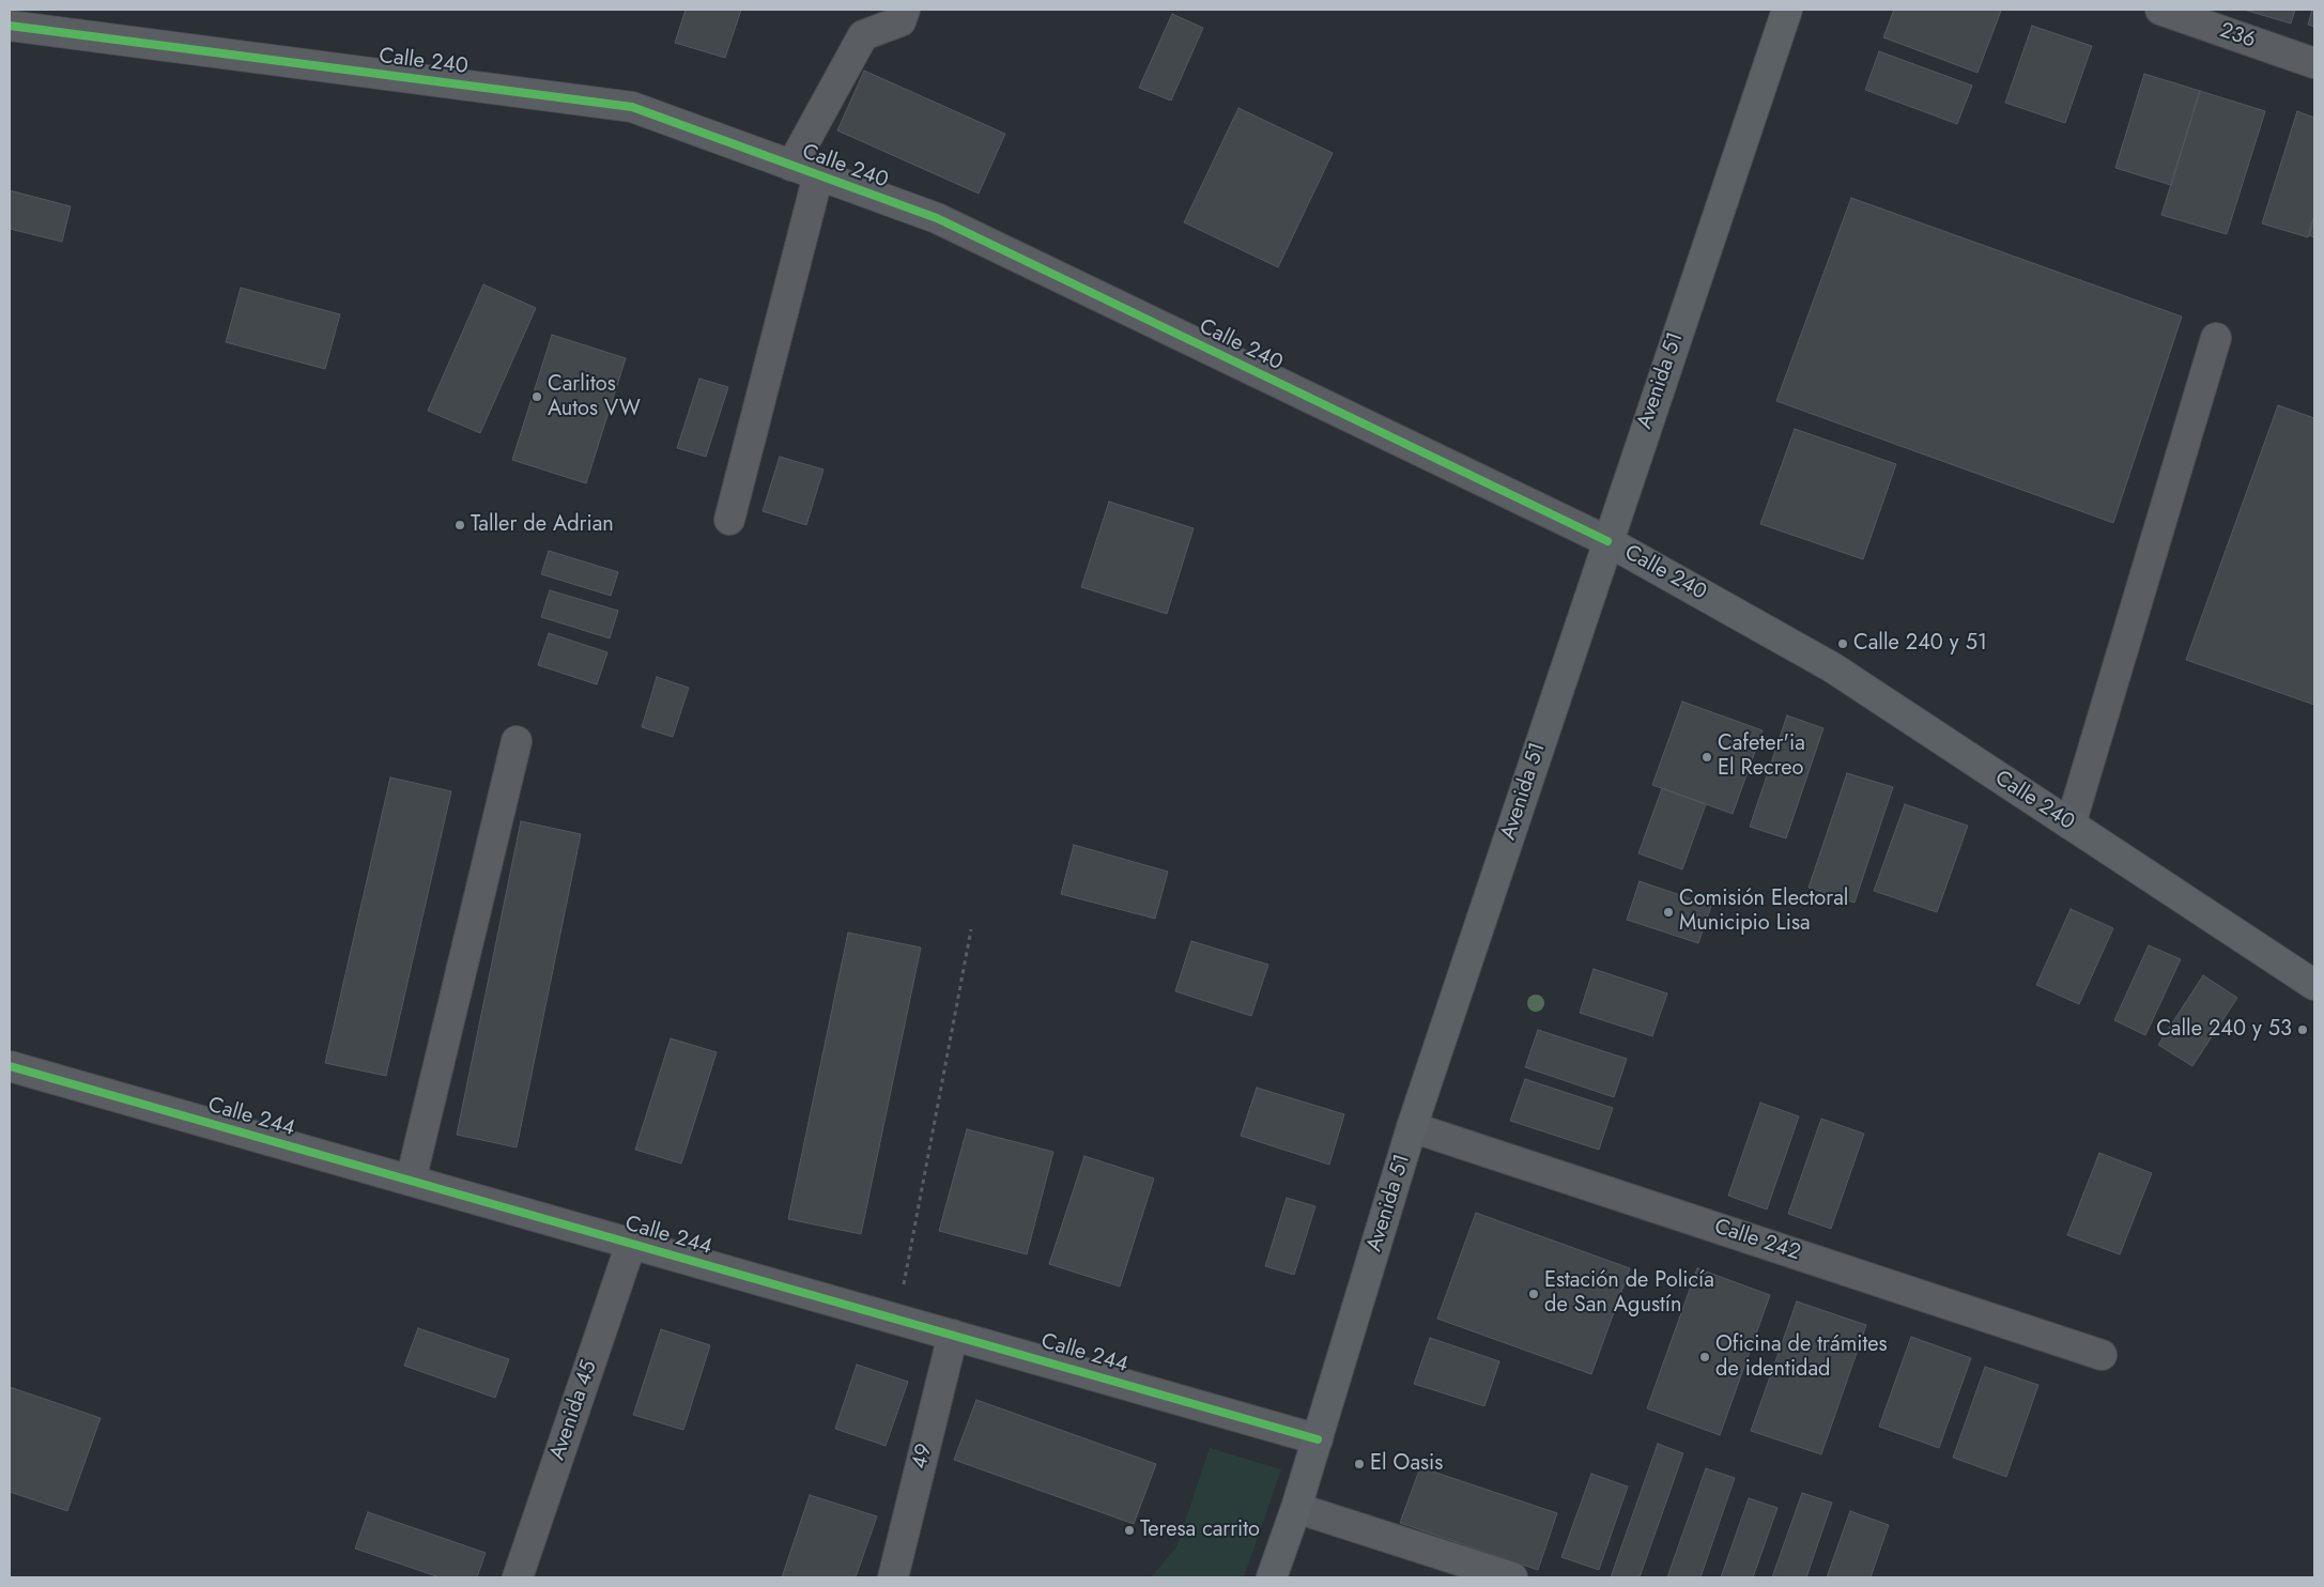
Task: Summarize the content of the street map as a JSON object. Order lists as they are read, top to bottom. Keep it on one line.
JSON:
{"streets":{"main road":["Calle 240","Avenida 51"],"street":["236","Calle 244","Calle 242","Avenida 45","49"]},"crossings":[["Calle 240","Avenida 51"],["Avenida 51","Calle 244"],["Avenida 51","Calle 242"],["Calle 244","Avenida 45"],["Calle 244","49"]],"places":["Carlitos Autos VW","Taller de Adrian","Calle 240 y 51","Cafeter'ia El Recreo","Comisión Electoral Municipio Lisa","Calle 240 y 53","Estación de Policía de San Agustín","Oficina de trámites de identidad","El Oasis","Teresa carrito"]}
